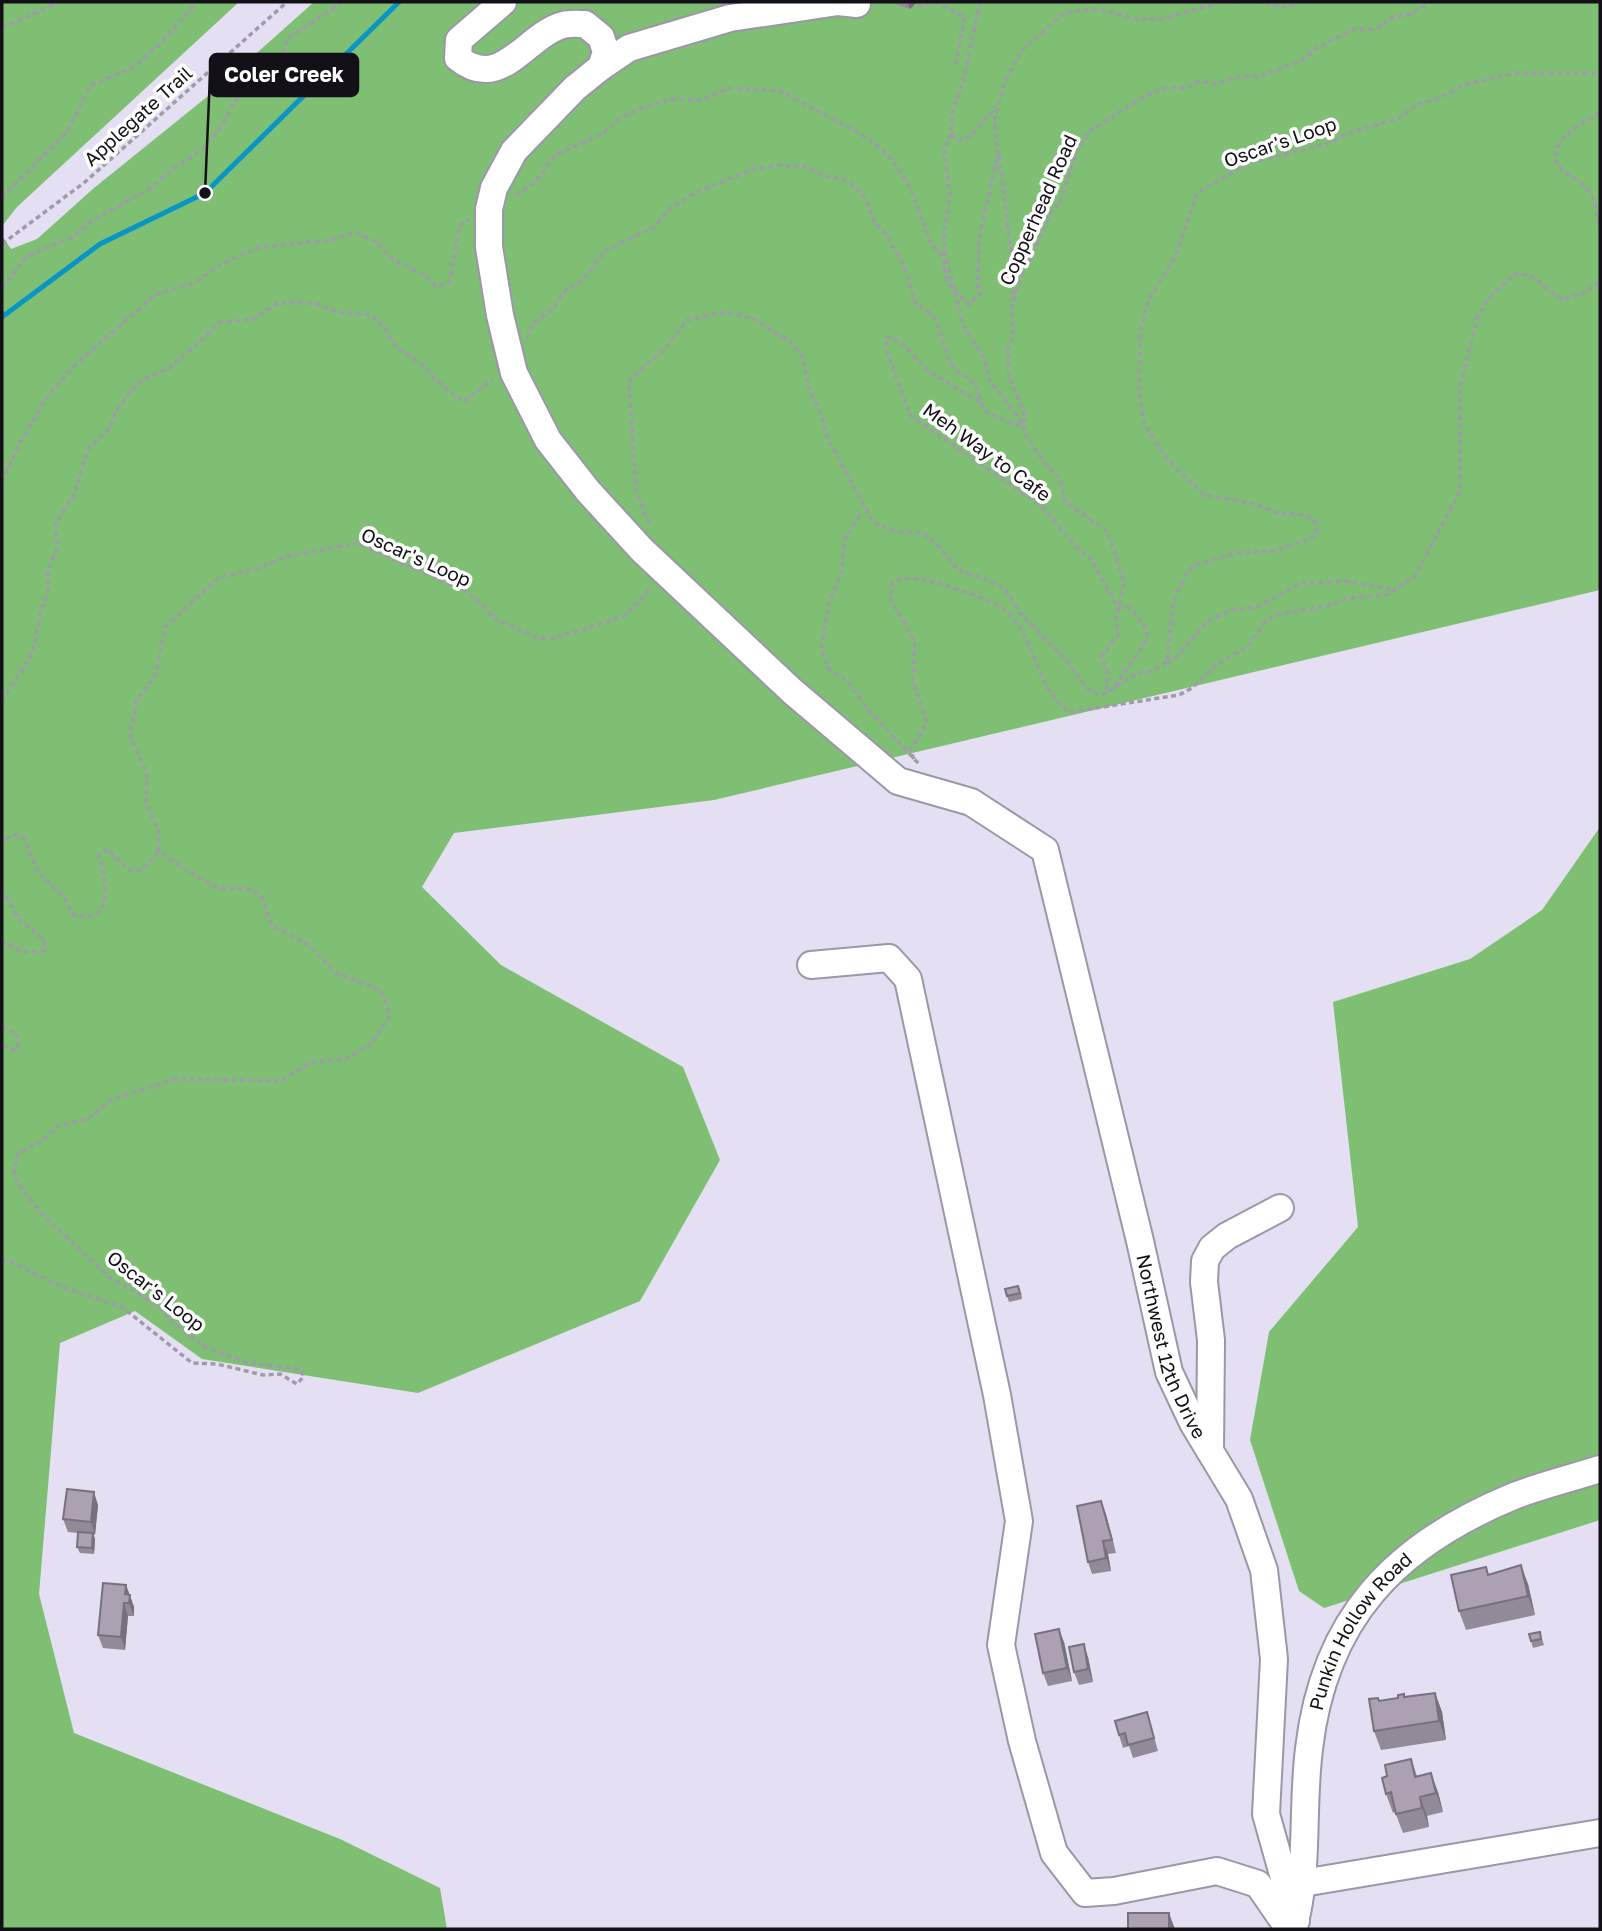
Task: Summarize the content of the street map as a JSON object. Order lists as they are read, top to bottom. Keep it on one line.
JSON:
{"streets":{"street":["Northwest 12th Drive","Punkin Hollow Road"],"path":["Applegate Trail","Oscar's Loop","Copperhead Road","Meh Way to Cafe"]},"crossings":[["Oscar's Loop","Northwest 12th Drive"],["Northwest 12th Drive","Punkin Hollow Road"]],"places":["Coler Creek"]}
